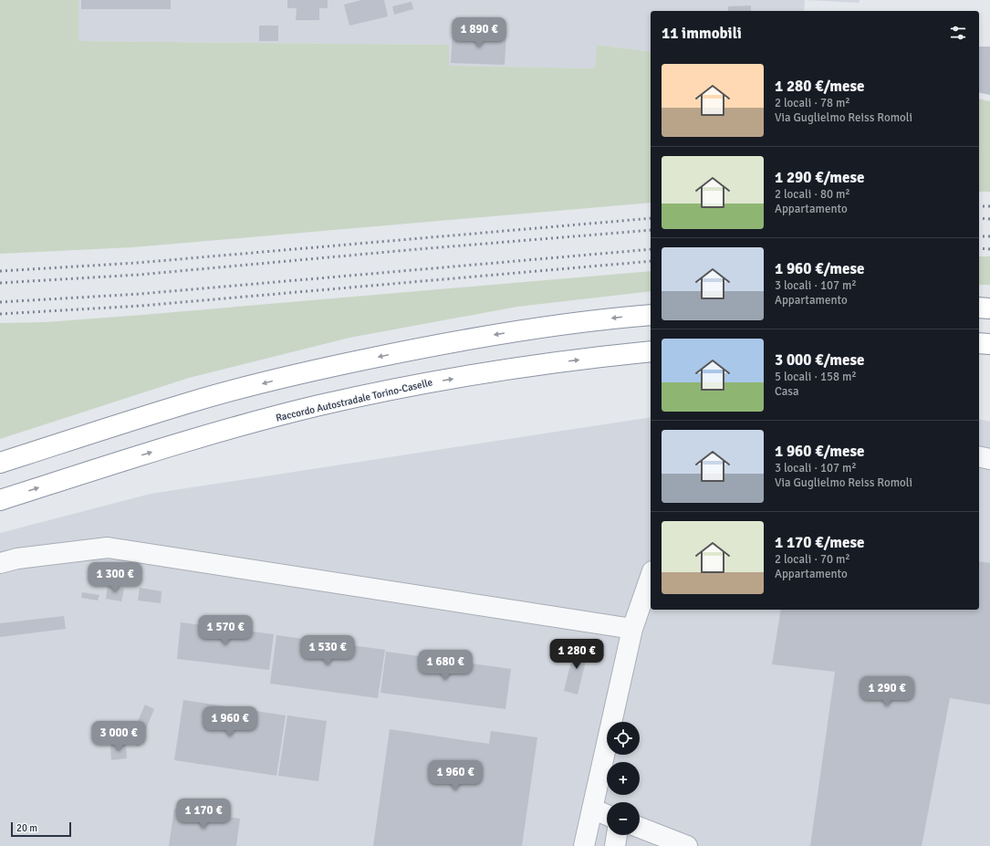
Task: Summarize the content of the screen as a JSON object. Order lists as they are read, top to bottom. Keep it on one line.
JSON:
{"streets":{"highway":["Raccordo Autostradale Torino-Caselle"]},"scale_bar":"20 m","page":{"heading":"11 immobili","price":["1 890 €","1 300 €","1 570 €","1 530 €","1 280 €","1 680 €","1 290 €","1 960 €","3 000 €","1 960 €","1 170 €"],"list":[{"name":"1 280 €/mese","note":"2 locali · 78 m² · Via Guglielmo Reiss Romoli"},{"name":"1 290 €/mese","note":"2 locali · 80 m² · Appartamento"},{"name":"1 960 €/mese","note":"3 locali · 107 m² · Appartamento"},{"name":"3 000 €/mese","note":"5 locali · 158 m² · Casa"},{"name":"1 960 €/mese","note":"3 locali · 107 m² · Via Guglielmo Reiss Romoli"},{"name":"1 170 €/mese","note":"2 locali · 70 m² · Appartamento"}],"map_buttons":["+","−"],"scale":"20 m"}}
